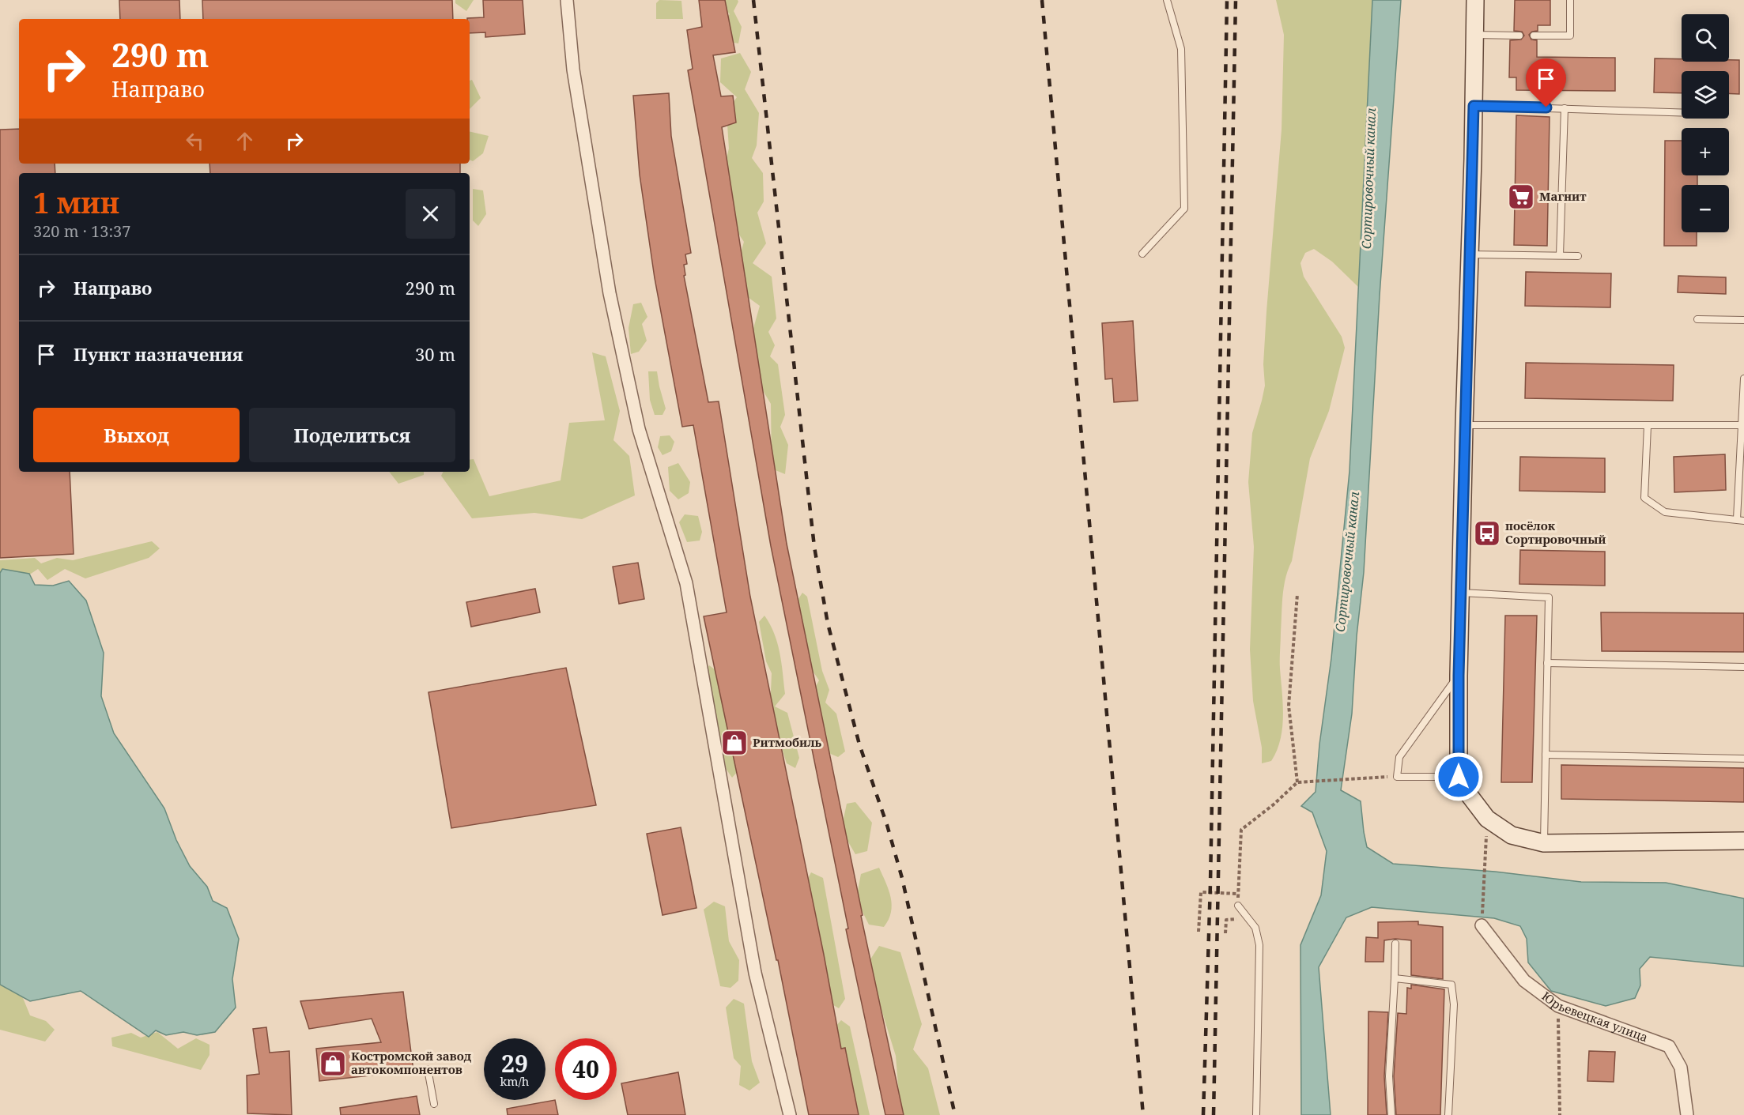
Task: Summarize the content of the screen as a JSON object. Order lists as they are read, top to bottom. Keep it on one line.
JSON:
{"streets":{"street":["Юрьевецкая улица"]},"water":["Сортировочный канал"],"places":{"supermarket":["Магнит"],"bus stop":["посёлок Сортировочный"],"shop":["Ритмобиль","Костромской завод автокомпонентов"]},"page":{"map_buttons":["+","−"],"turn":["290 m","Направо"],"heading":["1 мин","320 m · 13:37"],"list":[{"name":"Направо","value":"290 m"},{"name":"Пункт назначения","value":"30 m"}],"buttons":["Выход","Поделиться"],"speed":"29 km/h","limit":"40"}}
